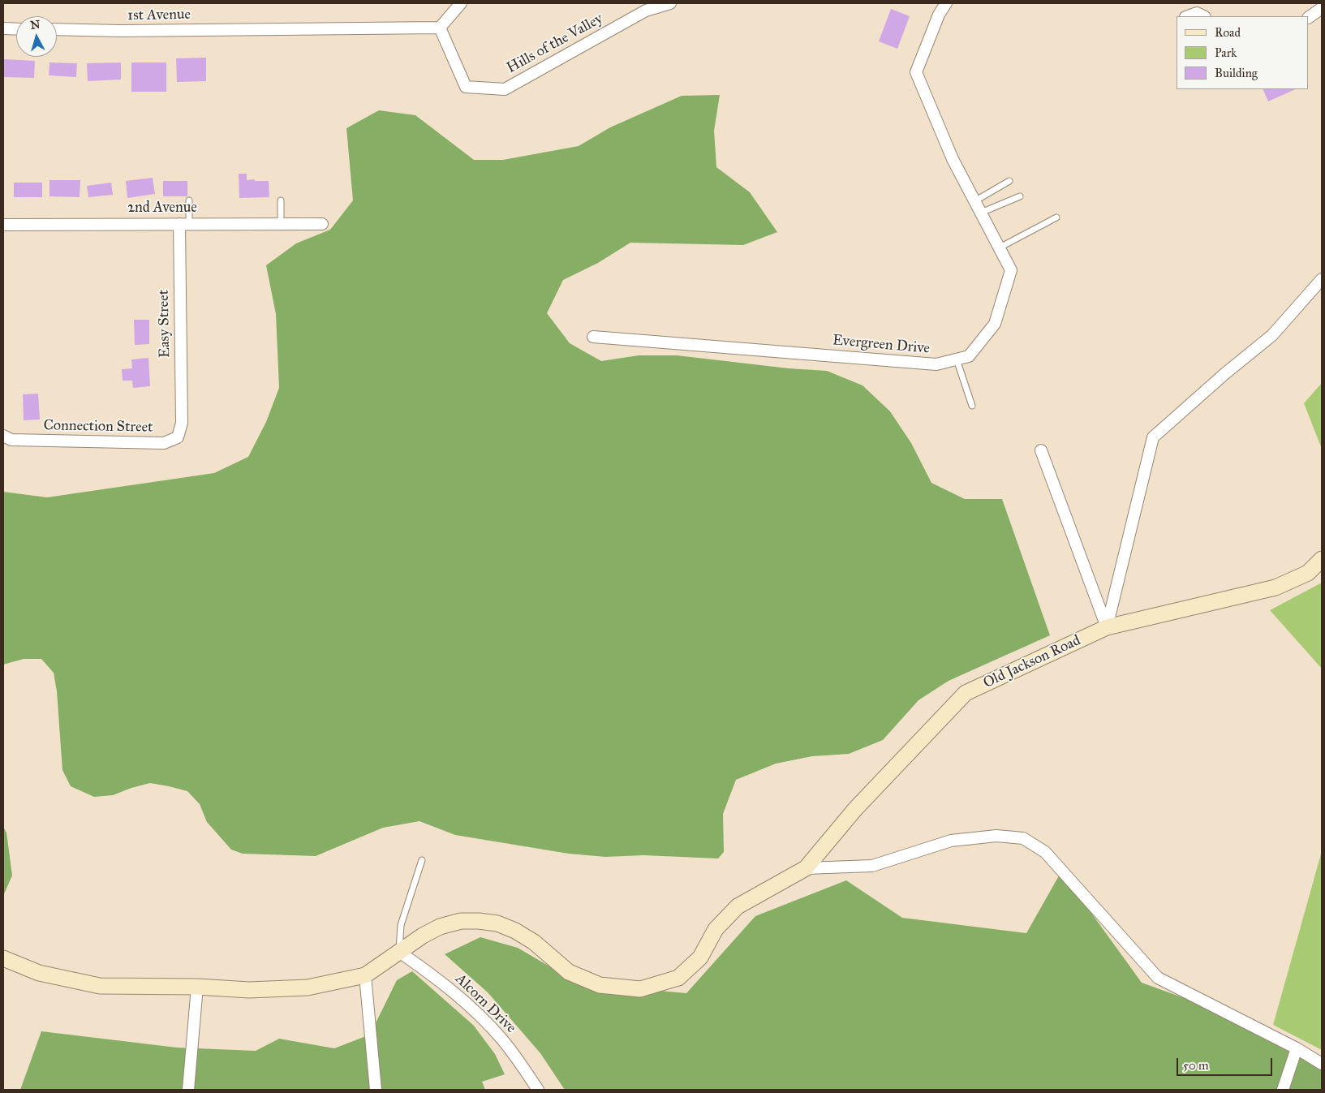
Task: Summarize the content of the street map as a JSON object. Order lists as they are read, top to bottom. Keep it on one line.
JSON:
{"streets":{"street":["1st Avenue","Hills of the Valley","2nd Avenue","Easy Street","Evergreen Drive","Connection Street","Old Jackson Road","Alcorn Drive"]},"crossings":[["1st Avenue","Hills of the Valley"],["2nd Avenue","Easy Street"],["Easy Street","Connection Street"]],"legend":["Road","Park","Building"],"scale_bar":"50 m","north":"top"}
